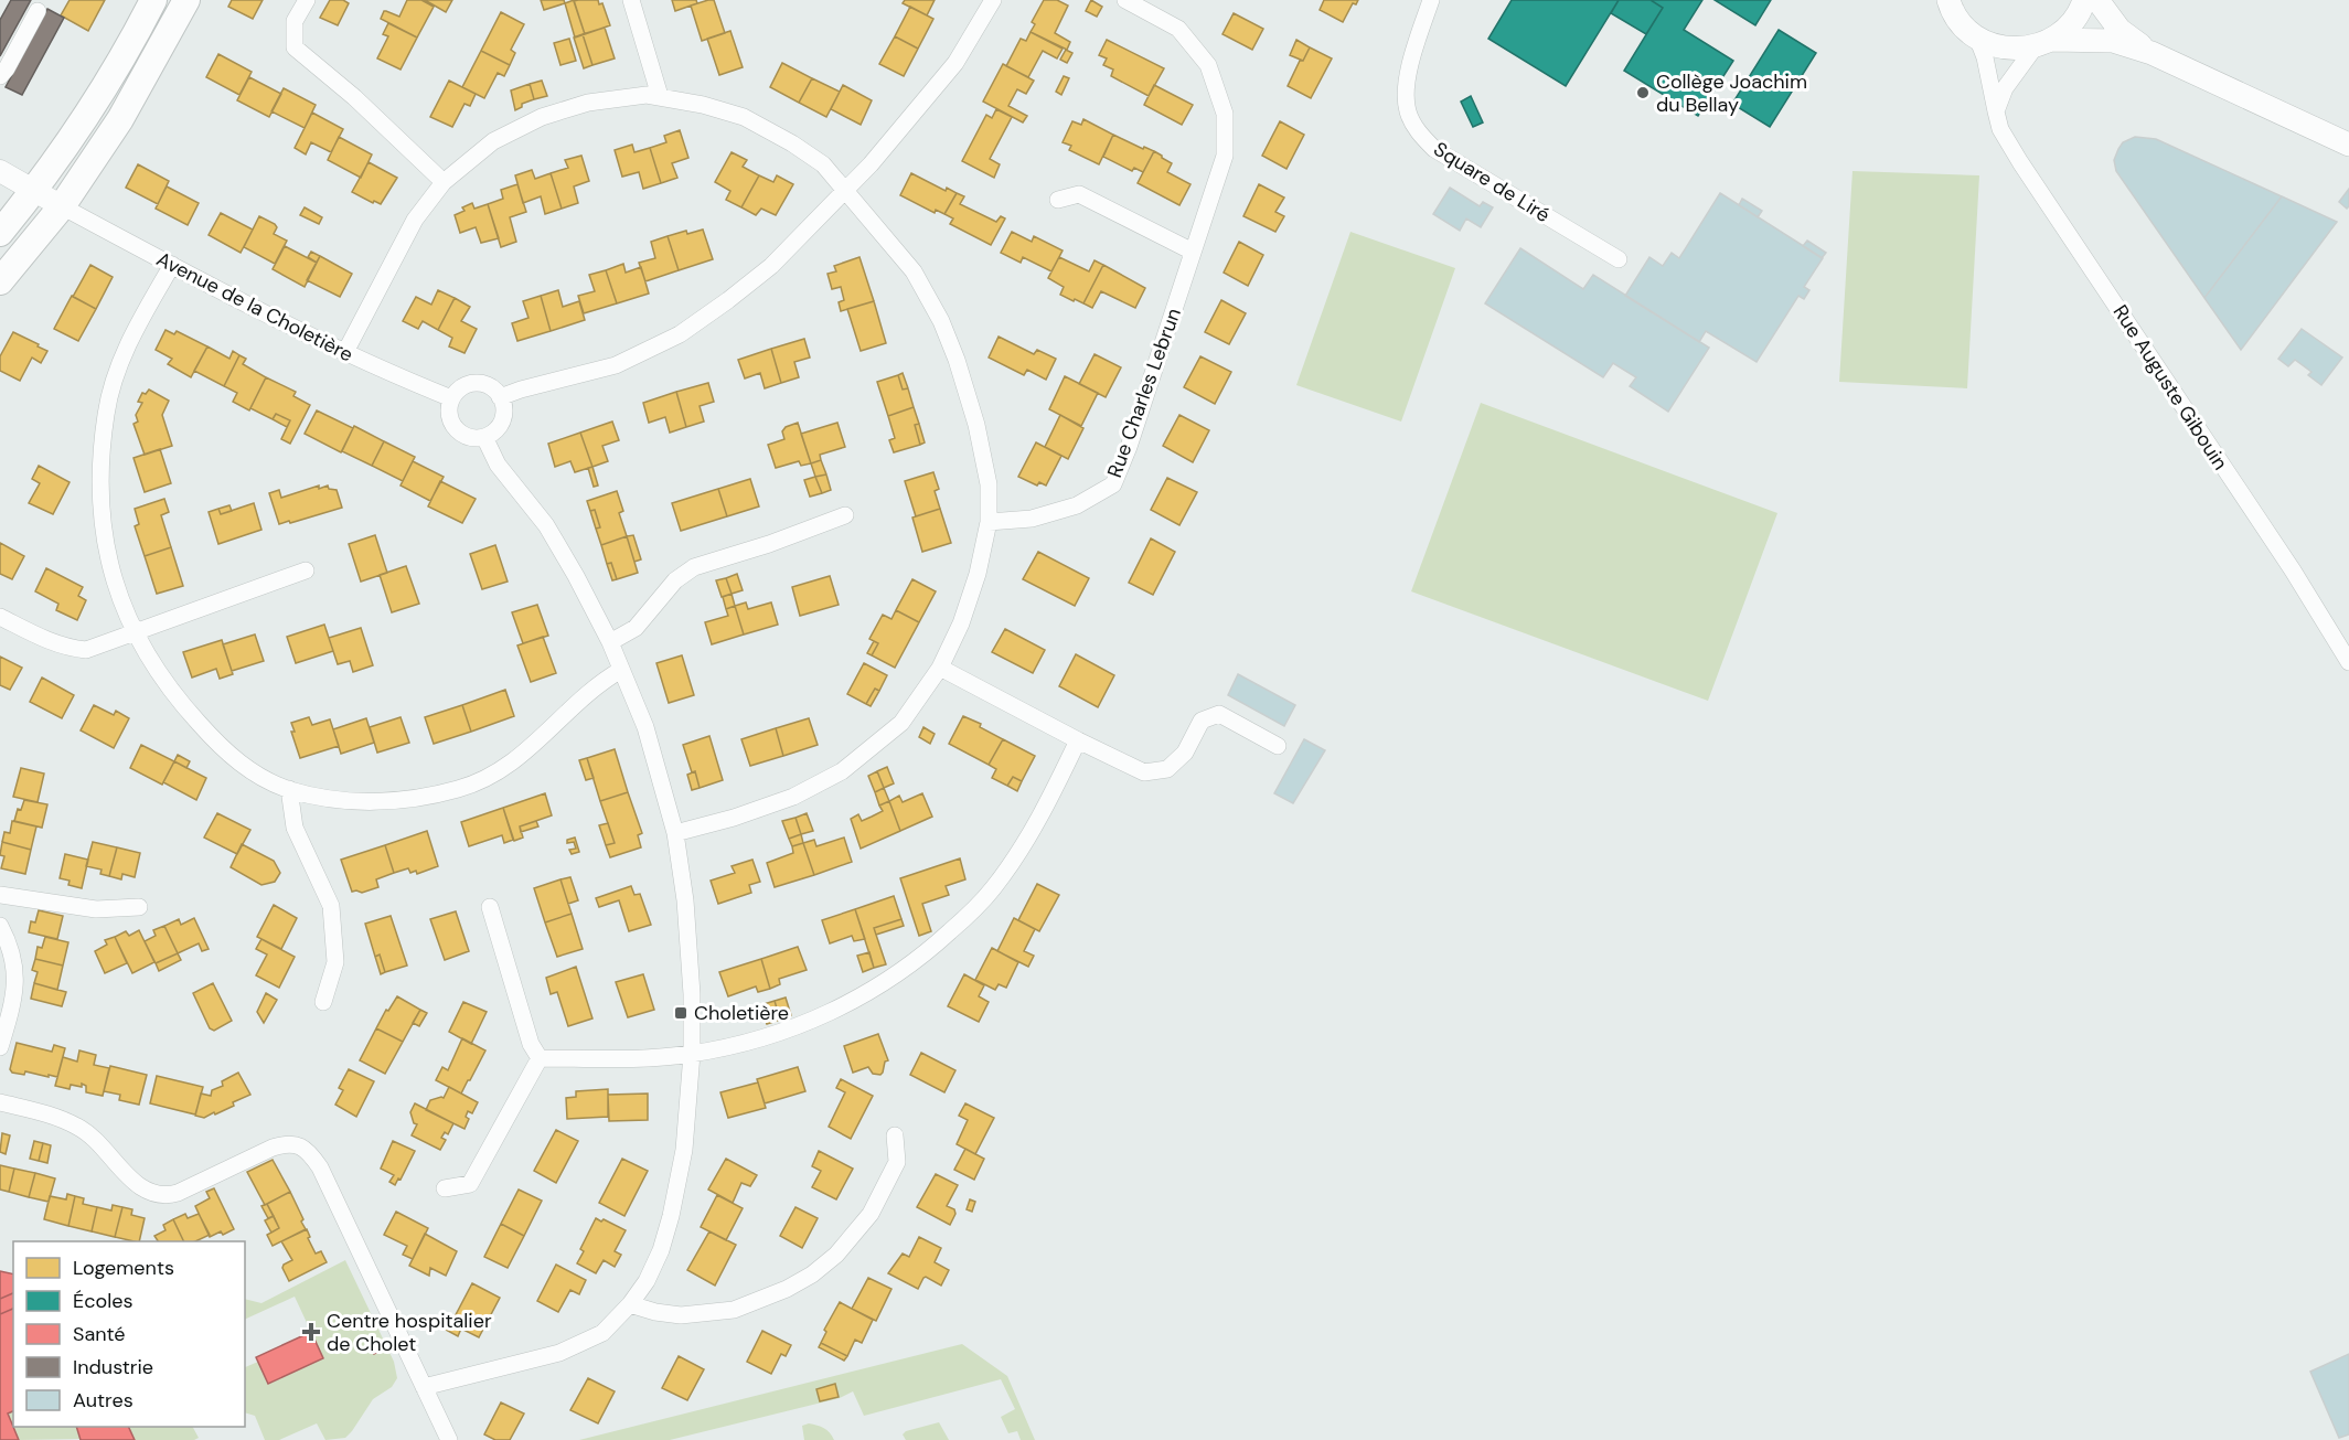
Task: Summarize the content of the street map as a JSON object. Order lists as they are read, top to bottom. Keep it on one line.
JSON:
{"streets":{"street":["Square de Liré","Avenue de la Choletière","Rue Auguste Gibouin","Rue Charles Lebrun"]},"places":{"other":["Collège Joachim du Bellay"],"transit":["Choletière"],"health":["Centre hospitalier de Cholet"]},"legend":["Logements","Écoles","Santé","Industrie","Autres"]}
